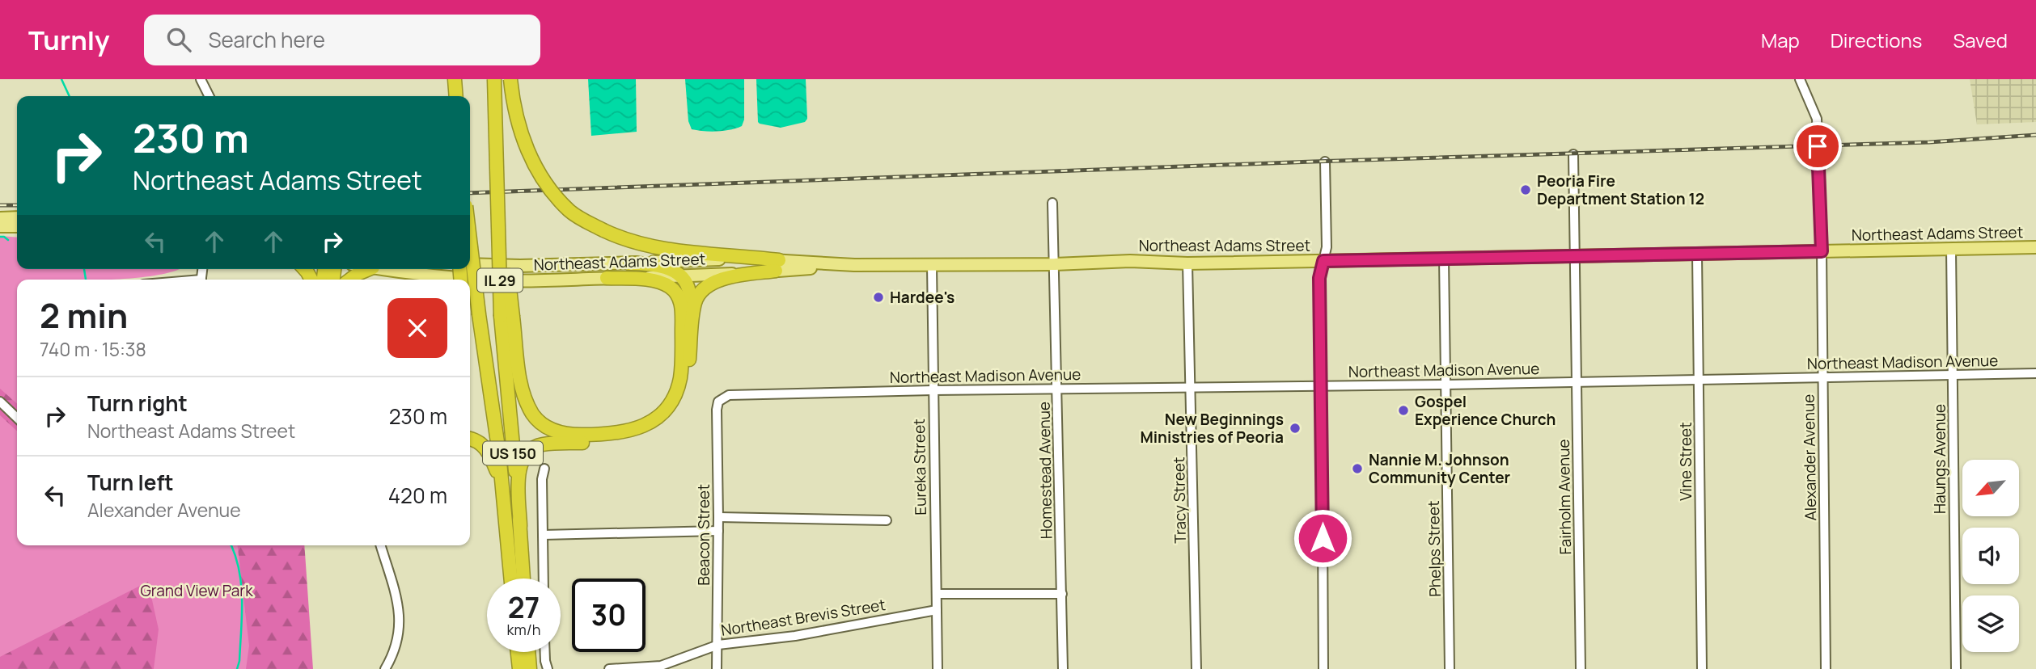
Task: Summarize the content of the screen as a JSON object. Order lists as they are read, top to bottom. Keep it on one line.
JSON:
{"streets":{"highway":["US 150"],"main road":["Northeast Adams Street","IL 29"],"street":["Northeast Madison Avenue","Alexander Avenue","Haungs Avenue","Vine Street","Eureka Street","Homestead Avenue","Fairholm Avenue","Tracy Street","Beacon Street","Phelps Street","Northeast Brevis Street"]},"crossings":[["Northeast Adams Street","Alexander Avenue"],["Northeast Adams Street","Haungs Avenue"],["Northeast Adams Street","Vine Street"],["Northeast Adams Street","Eureka Street"],["Northeast Adams Street","Homestead Avenue"],["Northeast Adams Street","Fairholm Avenue"],["Northeast Adams Street","Tracy Street"],["Northeast Adams Street","Phelps Street"],["Northeast Madison Avenue","Alexander Avenue"],["Northeast Madison Avenue","Haungs Avenue"],["Northeast Madison Avenue","Vine Street"],["Northeast Madison Avenue","Eureka Street"],["Northeast Madison Avenue","Homestead Avenue"],["Northeast Madison Avenue","Fairholm Avenue"],["Northeast Madison Avenue","Tracy Street"],["Northeast Madison Avenue","Beacon Street"],["Northeast Madison Avenue","Phelps Street"],["Eureka Street","Northeast Brevis Street"],["Beacon Street","Northeast Brevis Street"]],"parks":["Grand View Park"],"places":["Peoria Fire Department Station 12","Hardee's","Gospel Experience Church","New Beginnings Ministries of Peoria","Nannie M. Johnson Community Center"],"north":"bottom left","page":{"header":"Turnly","search":"Search here","nav":["Map","Directions","Saved"],"turn":["230 m","Northeast Adams Street"],"heading":["2 min","740 m · 15:38"],"list":[{"name":"Turn right","note":"Northeast Adams Street","value":"230 m"},{"name":"Turn left","note":"Alexander Avenue","value":"420 m"}],"speed":"27 km/h","limit":"30"}}
